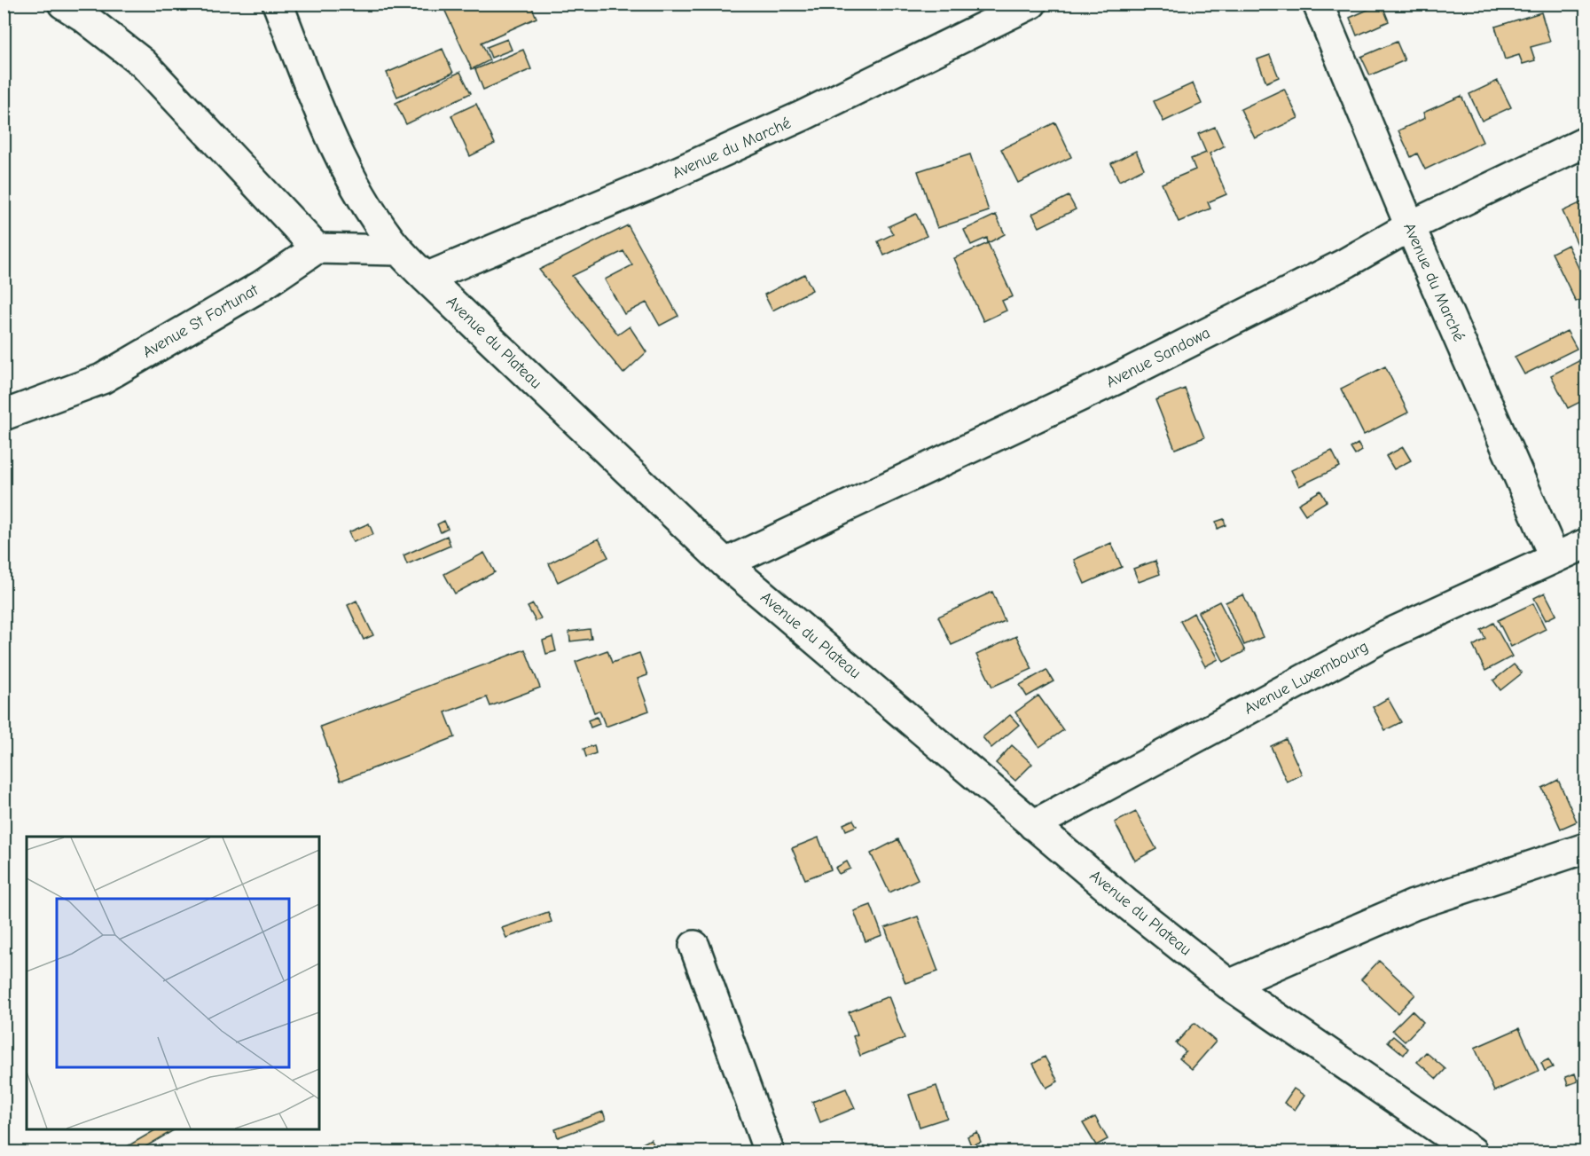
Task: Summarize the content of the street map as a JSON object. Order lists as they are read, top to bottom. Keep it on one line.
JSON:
{"streets":{"street":["Avenue du Marché","Avenue St Fortunat","Avenue du Plateau","Avenue Sandowa","Avenue Luxembourg"]},"crossings":[["Avenue du Marché","Avenue du Plateau"],["Avenue du Marché","Avenue Sandowa"],["Avenue du Marché","Avenue Luxembourg"],["Avenue du Plateau","Avenue Sandowa"],["Avenue du Plateau","Avenue Luxembourg"]]}
